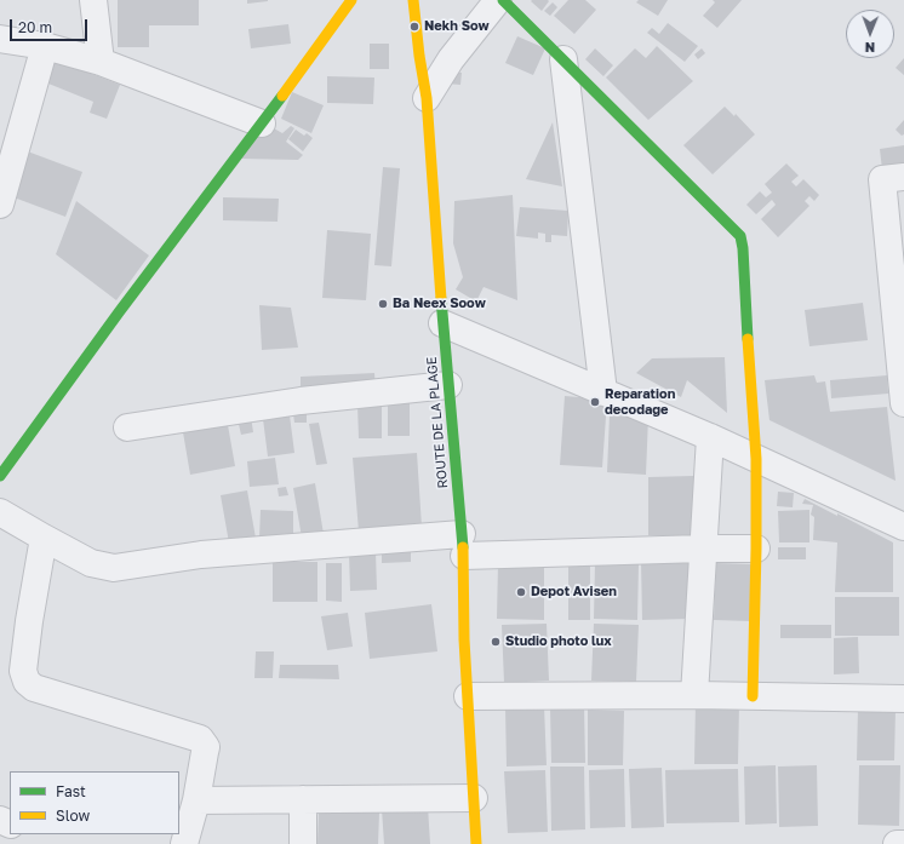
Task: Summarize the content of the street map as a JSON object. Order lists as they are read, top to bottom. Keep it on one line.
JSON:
{"streets":{"street":["ROUTE DE LA PLAGE"]},"places":["Nekh Sow","Ba Neex Soow","Reparation decodage","Depot Avisen","Studio photo lux"],"legend":["Fast","Slow"],"scale_bar":"20 m","north":"bottom"}
